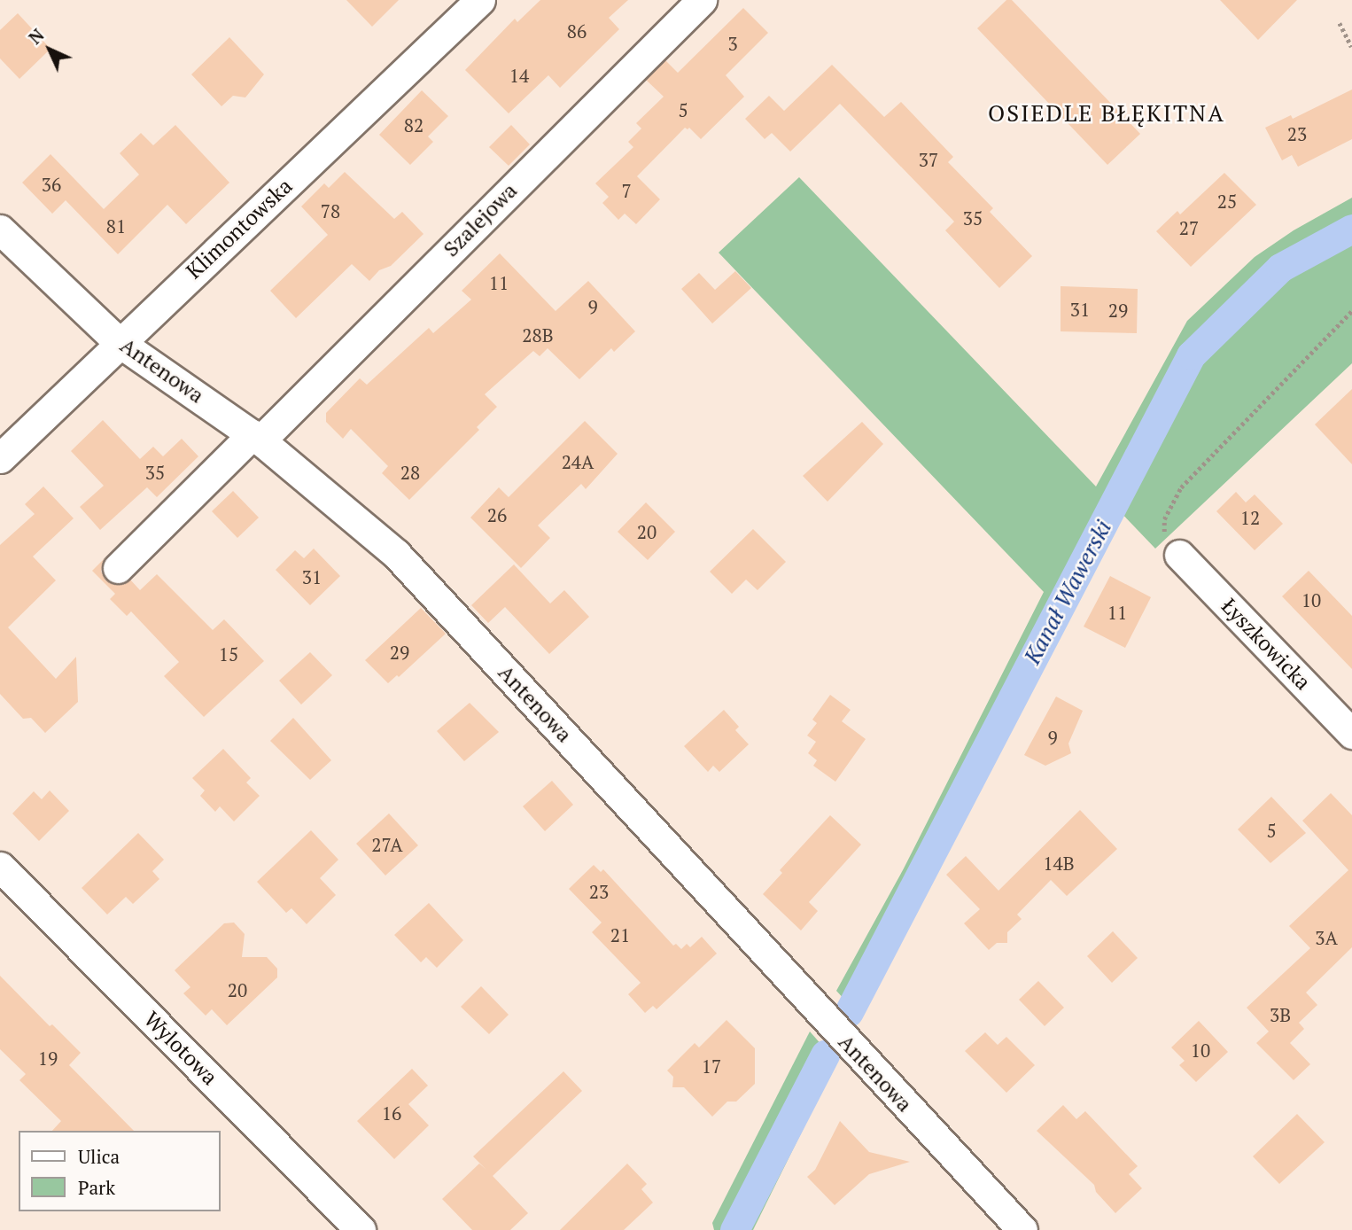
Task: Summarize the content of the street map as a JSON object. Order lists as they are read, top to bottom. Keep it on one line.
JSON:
{"streets":{"street":["Szalejowa","Klimontowska","Antenowa","Łyszkowicka","Wylotowa"]},"crossings":[["Szalejowa","Antenowa"],["Klimontowska","Antenowa"]],"districts":["OSIEDLE BŁĘKITNA"],"water":["Kanał Wawerski"],"house_numbers":["86","3","14","5","82","23","37","36","7","25","78","35","81","27","11","9","31","29","28B","24A","35","28","26","12","20","31","10","11","29","15","9","5","27A","14B","23","21","3A","20","3B","10","19","17","16"],"legend":["Ulica","Park"],"north":"top left"}
